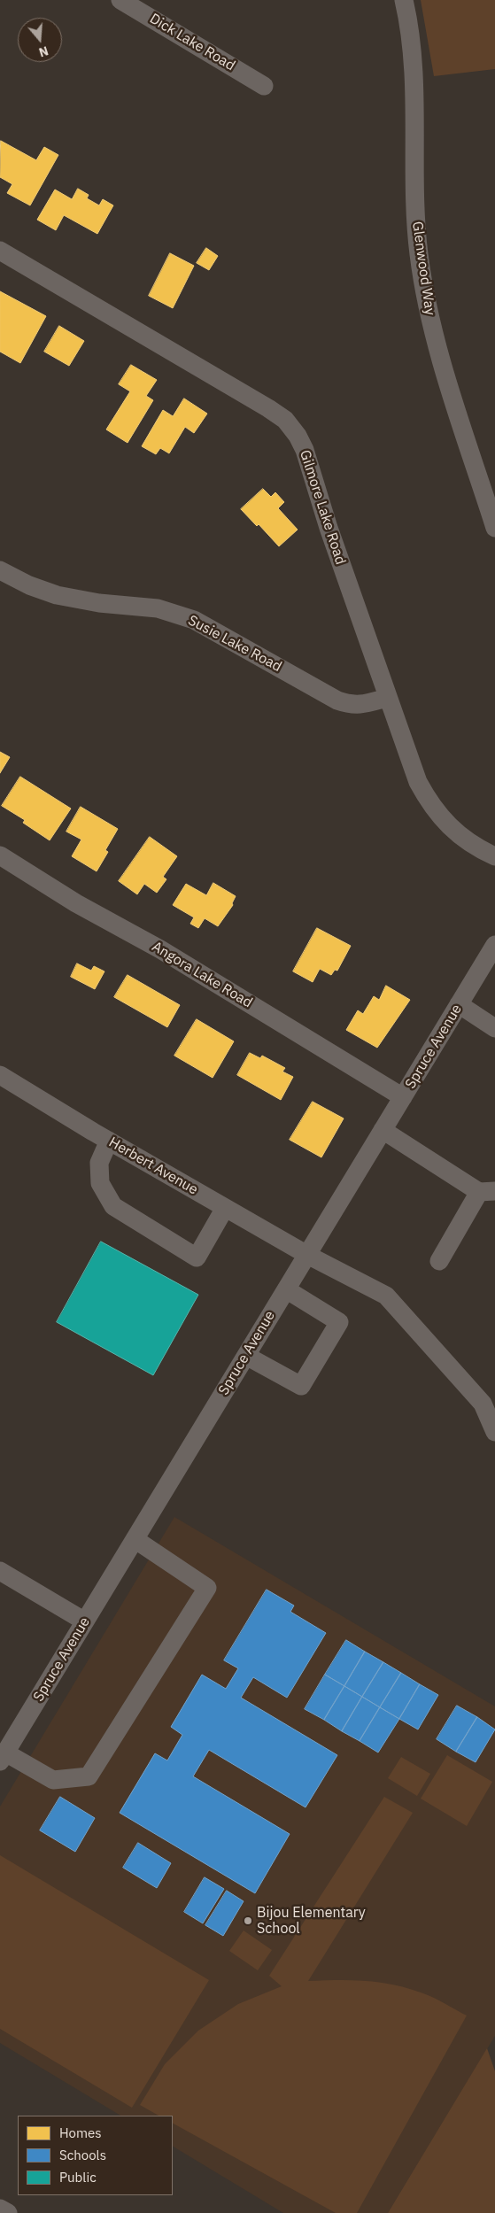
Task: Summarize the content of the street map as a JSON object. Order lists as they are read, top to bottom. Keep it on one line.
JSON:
{"streets":{"street":["Dick Lake Road","Glenwood Way","Gilmore Lake Road","Susie Lake Road","Angora Lake Road","Spruce Avenue","Herbert Avenue"]},"crossings":[["Gilmore Lake Road","Susie Lake Road"],["Angora Lake Road","Spruce Avenue"],["Spruce Avenue","Herbert Avenue"]],"places":["Bijou Elementary School"],"legend":["Homes","Schools","Public"],"north":"bottom"}
